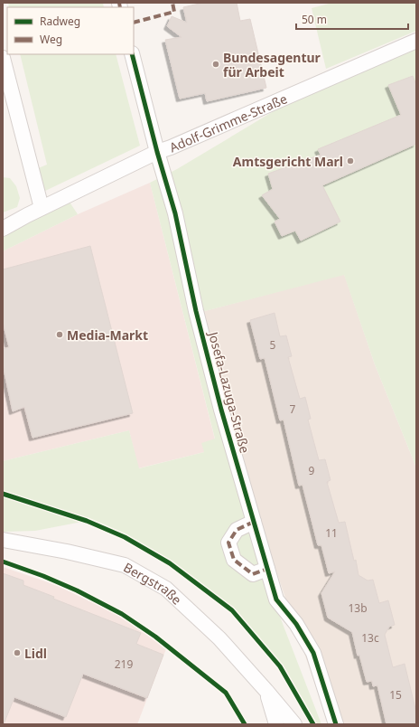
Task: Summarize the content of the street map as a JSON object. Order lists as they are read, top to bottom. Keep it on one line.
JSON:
{"streets":{"street":["Adolf-Grimme-Straße","Josefa-Lazuga-Straße","Bergstraße"]},"crossings":[["Adolf-Grimme-Straße","Josefa-Lazuga-Straße"]],"places":["Bundesagentur für Arbeit","Amtsgericht Marl","Media-Markt","Lidl"],"house_numbers":["5","7","9","11","13b","13c","219","15"],"legend":["Radweg","Weg"],"scale_bar":"50 m"}
